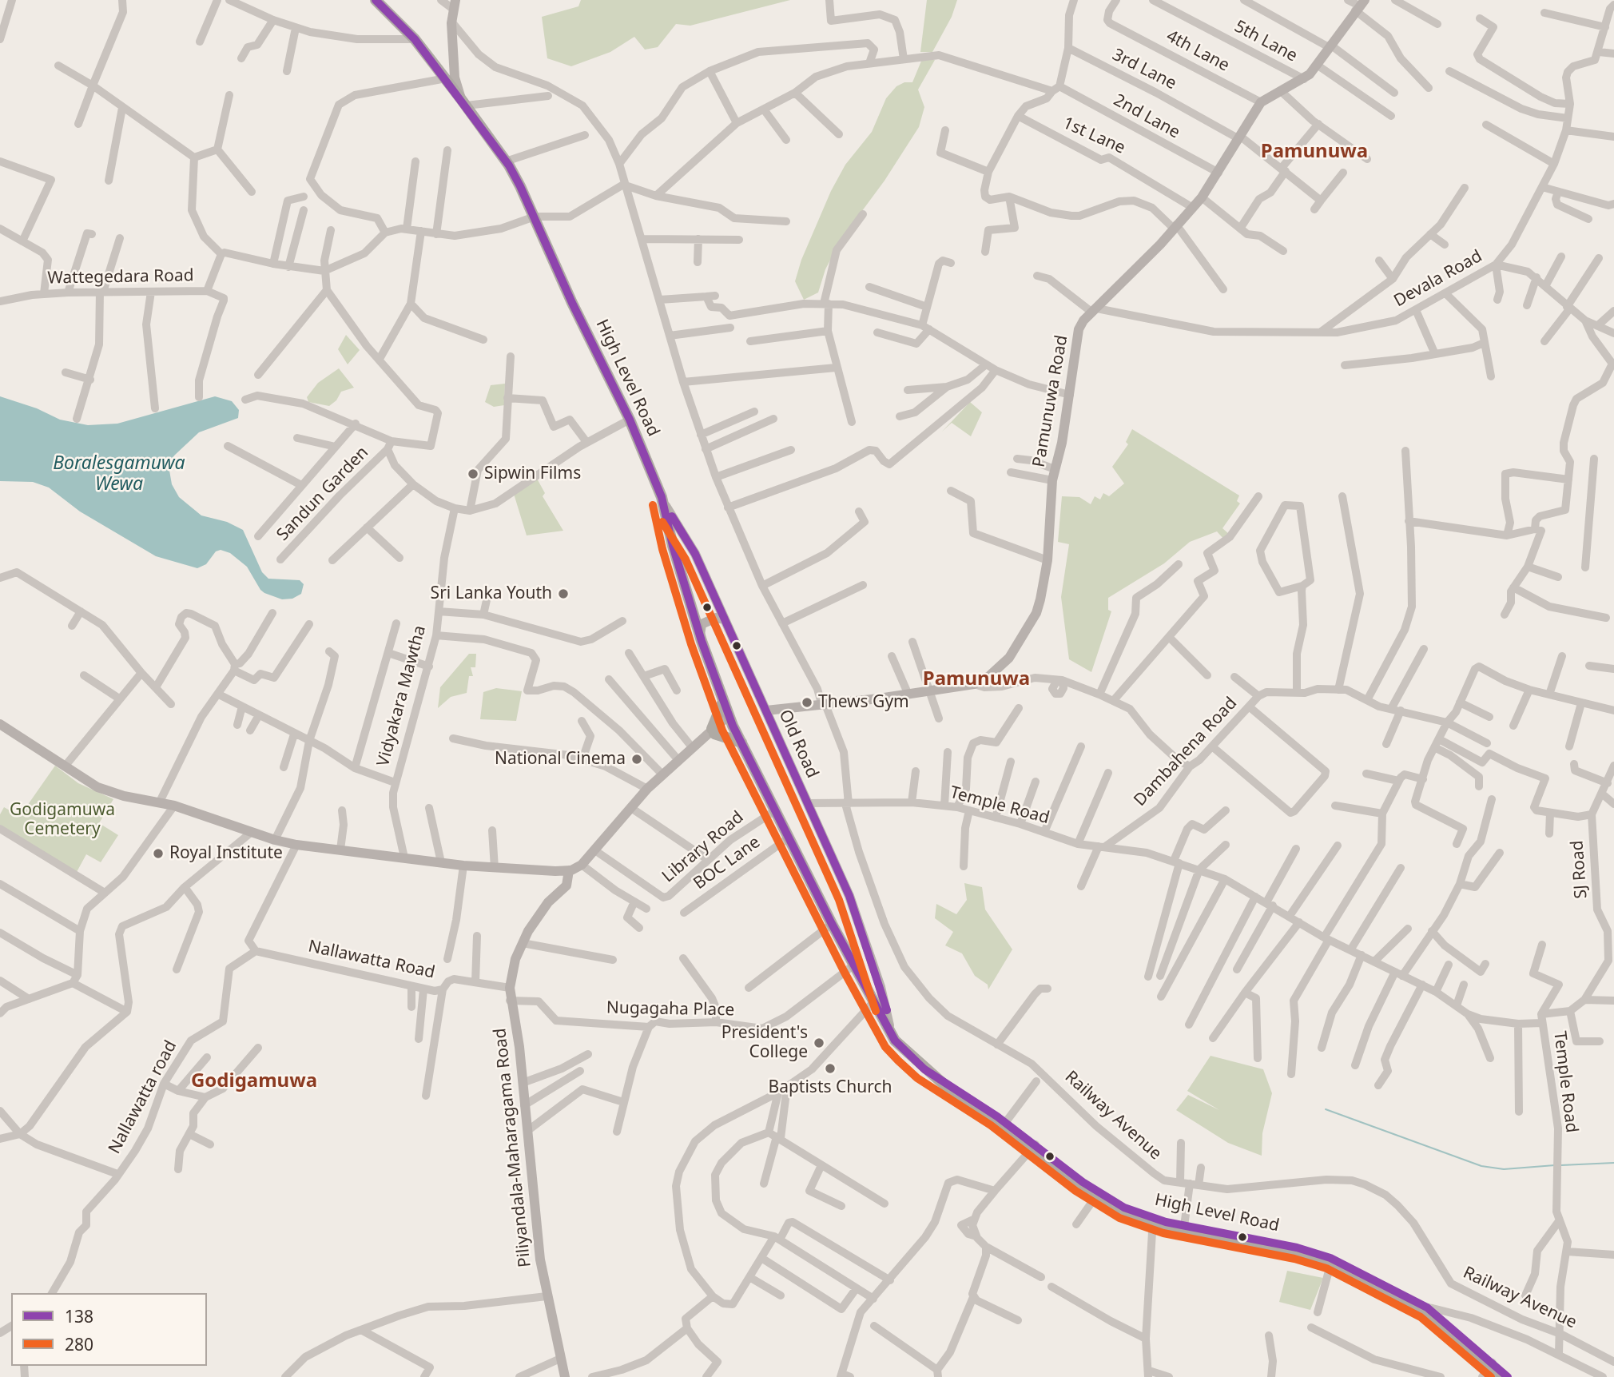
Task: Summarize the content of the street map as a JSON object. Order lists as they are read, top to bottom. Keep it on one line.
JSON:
{"streets":{"highway":["High Level Road"],"main road":["Pamunuwa Road","Old Road","Piliyandala-Maharagama Road"],"street":["5th Lane","4th Lane","3rd Lane","2nd Lane","1st Lane","Wattegedara Road","Devala Road","Sandun Garden","Vidyakara Mawtha","Dambahena Road","Temple Road","Library Road","BOC Lane","SJ Road","Nallawatta Road","Nugagaha Place","Nallawatta road","Railway Avenue"]},"crossings":[["4th Lane","Pamunuwa Road"],["3rd Lane","Pamunuwa Road"],["2nd Lane","Pamunuwa Road"],["1st Lane","Pamunuwa Road"],["Devala Road","Pamunuwa Road"],["High Level Road","Old Road"],["High Level Road","Library Road"],["High Level Road","BOC Lane"],["High Level Road","Nugagaha Place"],["Pamunuwa Road","Old Road"],["Pamunuwa Road","Railway Avenue"],["Old Road","Temple Road"],["Dambahena Road","Temple Road"],["Temple Road","Railway Avenue"],["Nallawatta Road","Nallawatta road"],["Nallawatta Road","Piliyandala-Maharagama Road"],["Nugagaha Place","Piliyandala-Maharagama Road"]],"districts":["Pamunuwa","Pamunuwa","Godigamuwa"],"water":["Boralesgamuwa Wewa"],"parks":["Godigamuwa Cemetery"],"places":["Sipwin Films","Sri Lanka Youth","Thews Gym","National Cinema","Royal Institute","President's College","Baptists Church"],"lines":["transit line 138","transit line 280"],"legend":["138","280"]}
